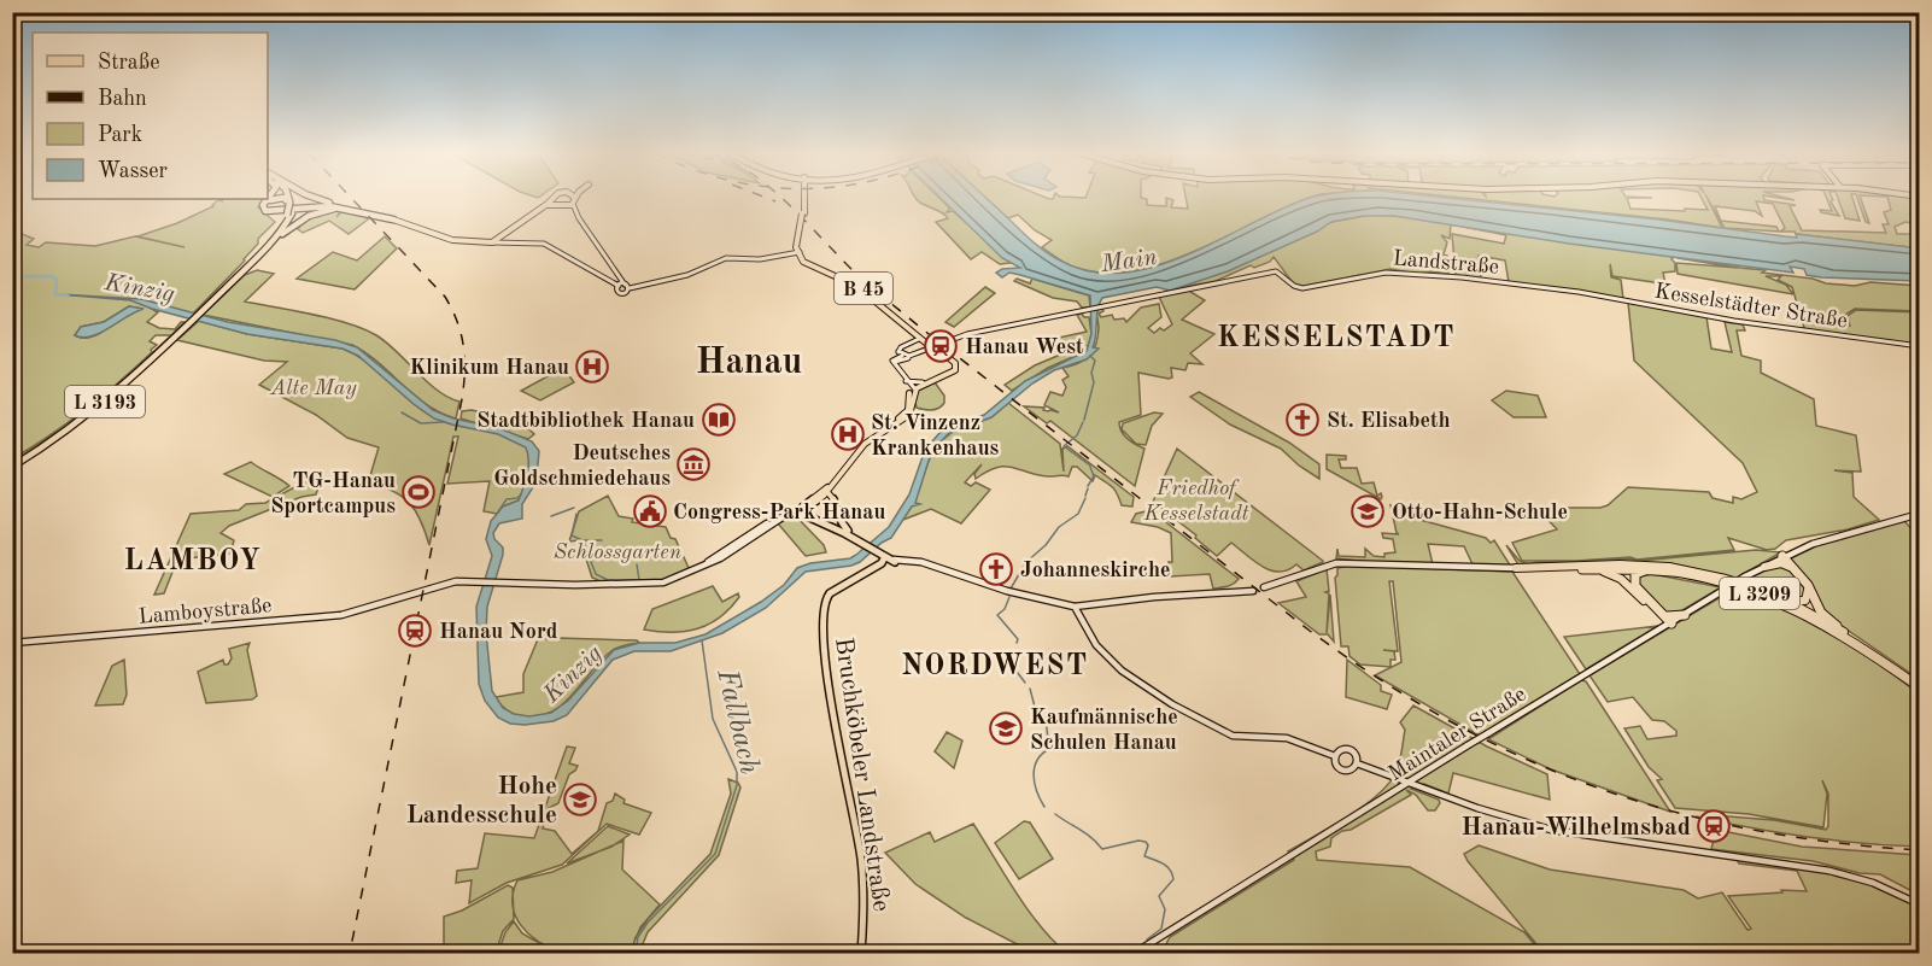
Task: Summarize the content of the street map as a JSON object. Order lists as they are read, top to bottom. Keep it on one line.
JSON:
{"streets":{"highway":["L 3193","L 3209"],"main road":["Landstraße","B 45","Kesselstädter Straße","Lamboystraße","Maintaler Straße","Bruchköbeler Landstraße"]},"crossings":[["Landstraße","Kesselstädter Straße"]],"districts":["KESSELSTADT","Hanau","LAMBOY","NORDWEST"],"water":["Main","Kinzig","Fallbach"],"parks":["Alte May","Friedhof Kesselstadt","Schlossgarten"],"places":{"station":["Hanau West","Hanau Nord","Hanau-Wilhelmsbad"],"hospital":["Klinikum Hanau","St. Vinzenz Krankenhaus"],"library":["Stadtbibliothek Hanau"],"church":["St. Elisabeth","Johanneskirche"],"museum":["Deutsches Goldschmiedehaus"],"sports":["TG-Hanau Sportcampus"],"public building":["Congress-Park Hanau"],"school or university":["Otto-Hahn-Schule","Kaufmännische Schulen Hanau","Hohe Landesschule"]},"legend":["Straße","Bahn","Park","Wasser"]}
